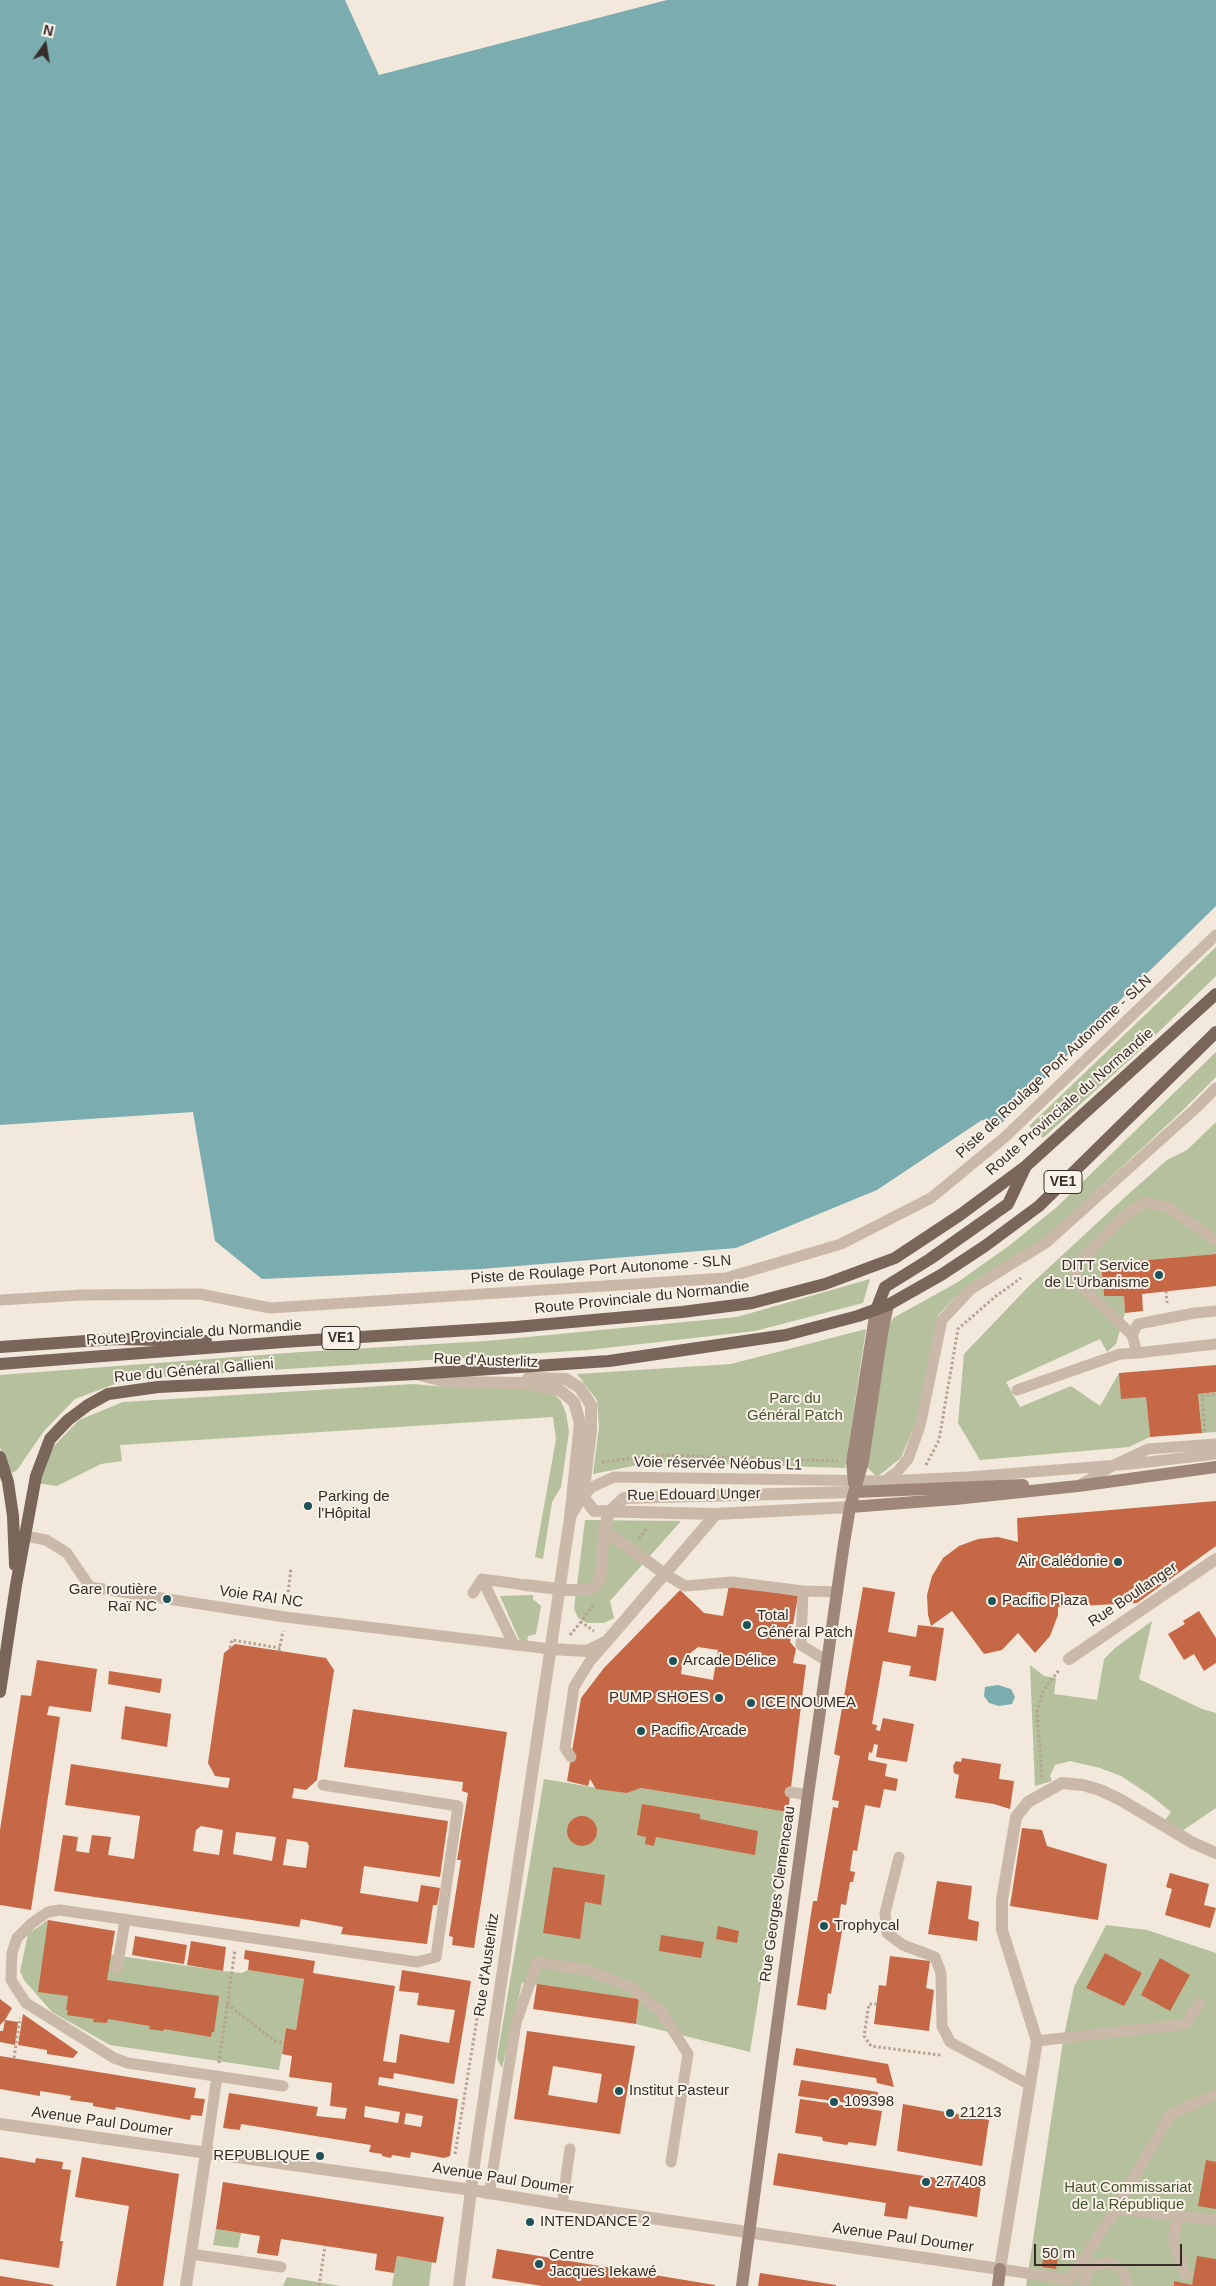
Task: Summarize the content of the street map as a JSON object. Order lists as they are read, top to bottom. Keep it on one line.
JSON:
{"streets":{"main road":["Route Provinciale du Normandie","VE1","Rue du Général Gallieni"],"street":["Rue d'Austerlitz","Rue Edouard Unger","Rue Boullanger","Rue Georges Clemenceau","Avenue Paul Doumer"],"lane":["Piste de Roulage Port Autonome - SLN","Voie réservée Néobus L1","Voie RAI NC"]},"crossings":[["VE1","Rue d'Austerlitz"],["VE1","Rue du Général Gallieni"],["Rue d'Austerlitz","Rue du Général Gallieni"],["Rue d'Austerlitz","Voie réservée Néobus L1"],["Rue d'Austerlitz","Voie RAI NC"],["Rue d'Austerlitz","Avenue Paul Doumer"],["Rue du Général Gallieni","Voie RAI NC"],["Voie réservée Néobus L1","Rue Edouard Unger"],["Rue Edouard Unger","Rue Georges Clemenceau"],["Rue Georges Clemenceau","Avenue Paul Doumer"]],"parks":["Parc du Général Patch","Haut Commissariat de la République"],"places":["DITT Service de L'Urbanisme","Parking de l'Hôpital","Air Calédonie","Gare routière Raï NC","Pacific Plaza","Total Général Patch","Arcade Délice","PUMP SHOES","ICE NOUMEA","Pacific Arcade","Trophycal","Institut Pasteur","109398","21213","REPUBLIQUE","277408","INTENDANCE 2","Centre Jacques Iekawé"],"scale_bar":"50 m","north":"top"}
